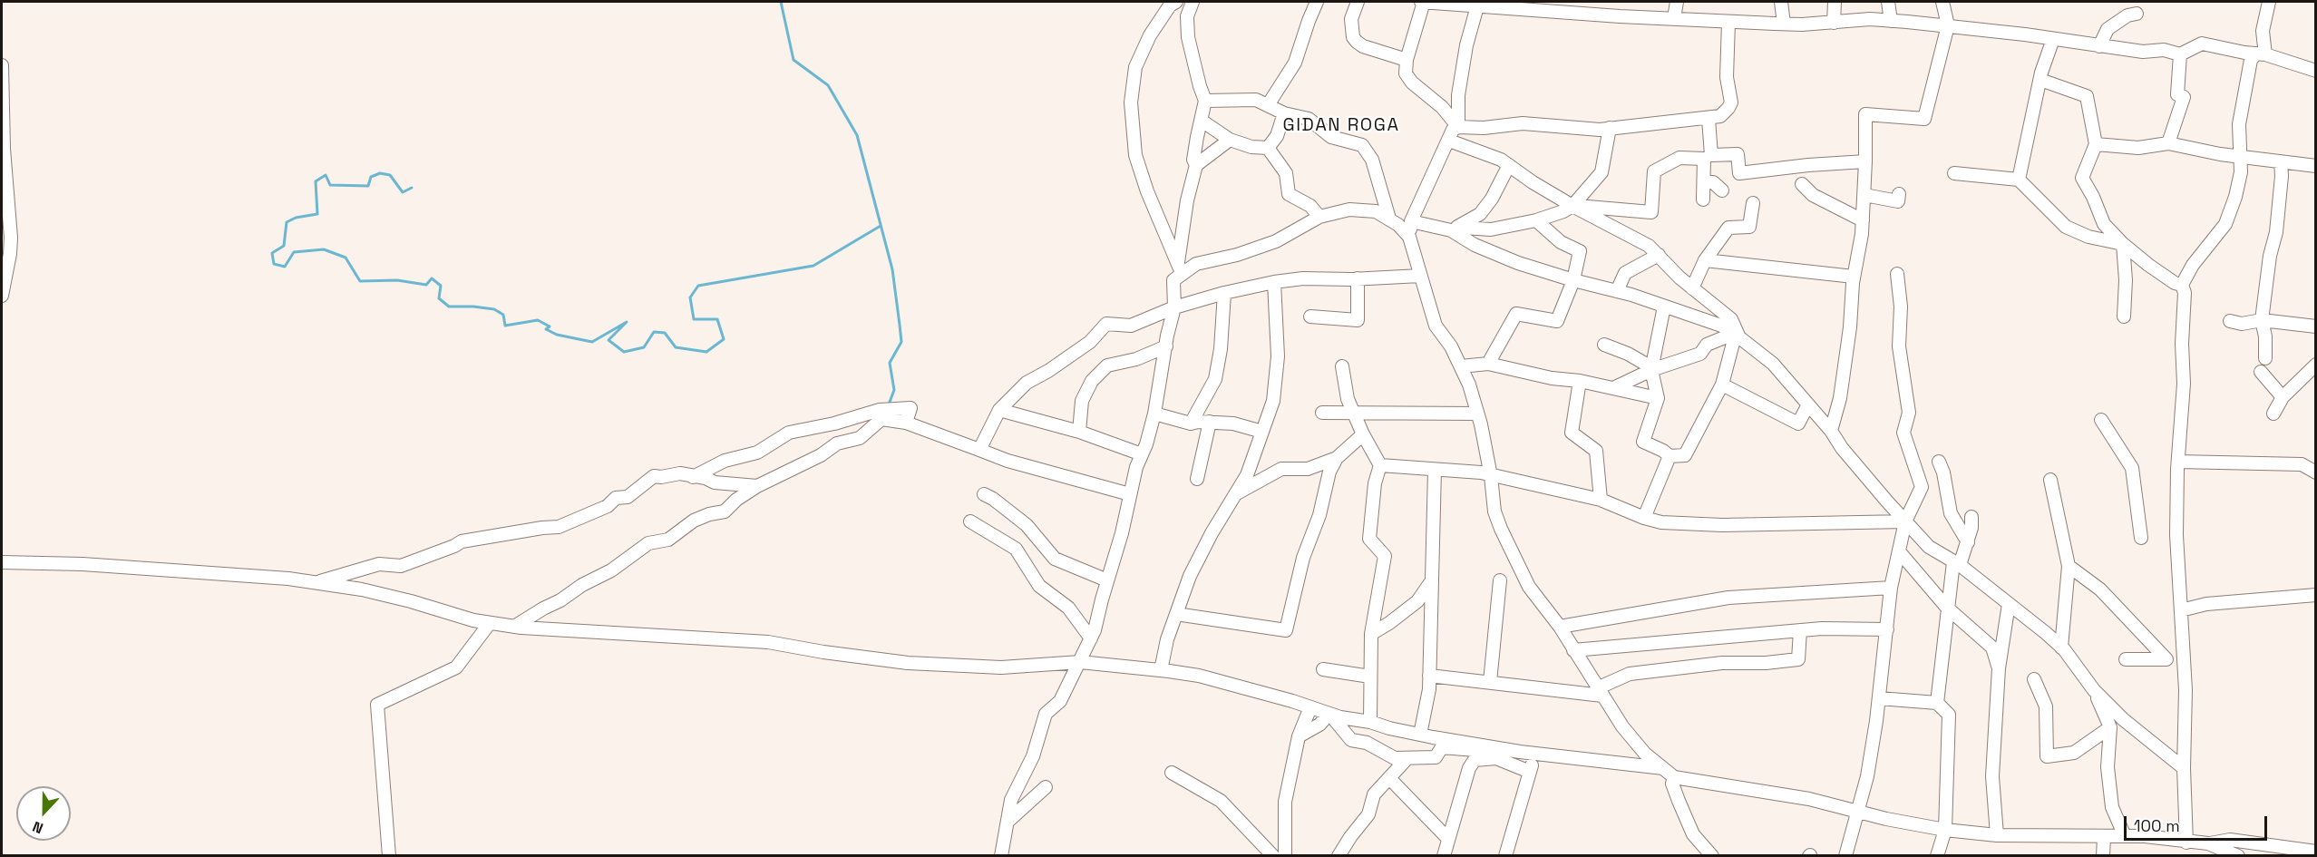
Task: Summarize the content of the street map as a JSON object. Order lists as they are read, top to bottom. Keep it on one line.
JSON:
{"districts":["GIDAN ROGA"],"scale_bar":"100 m","north":"bottom"}
